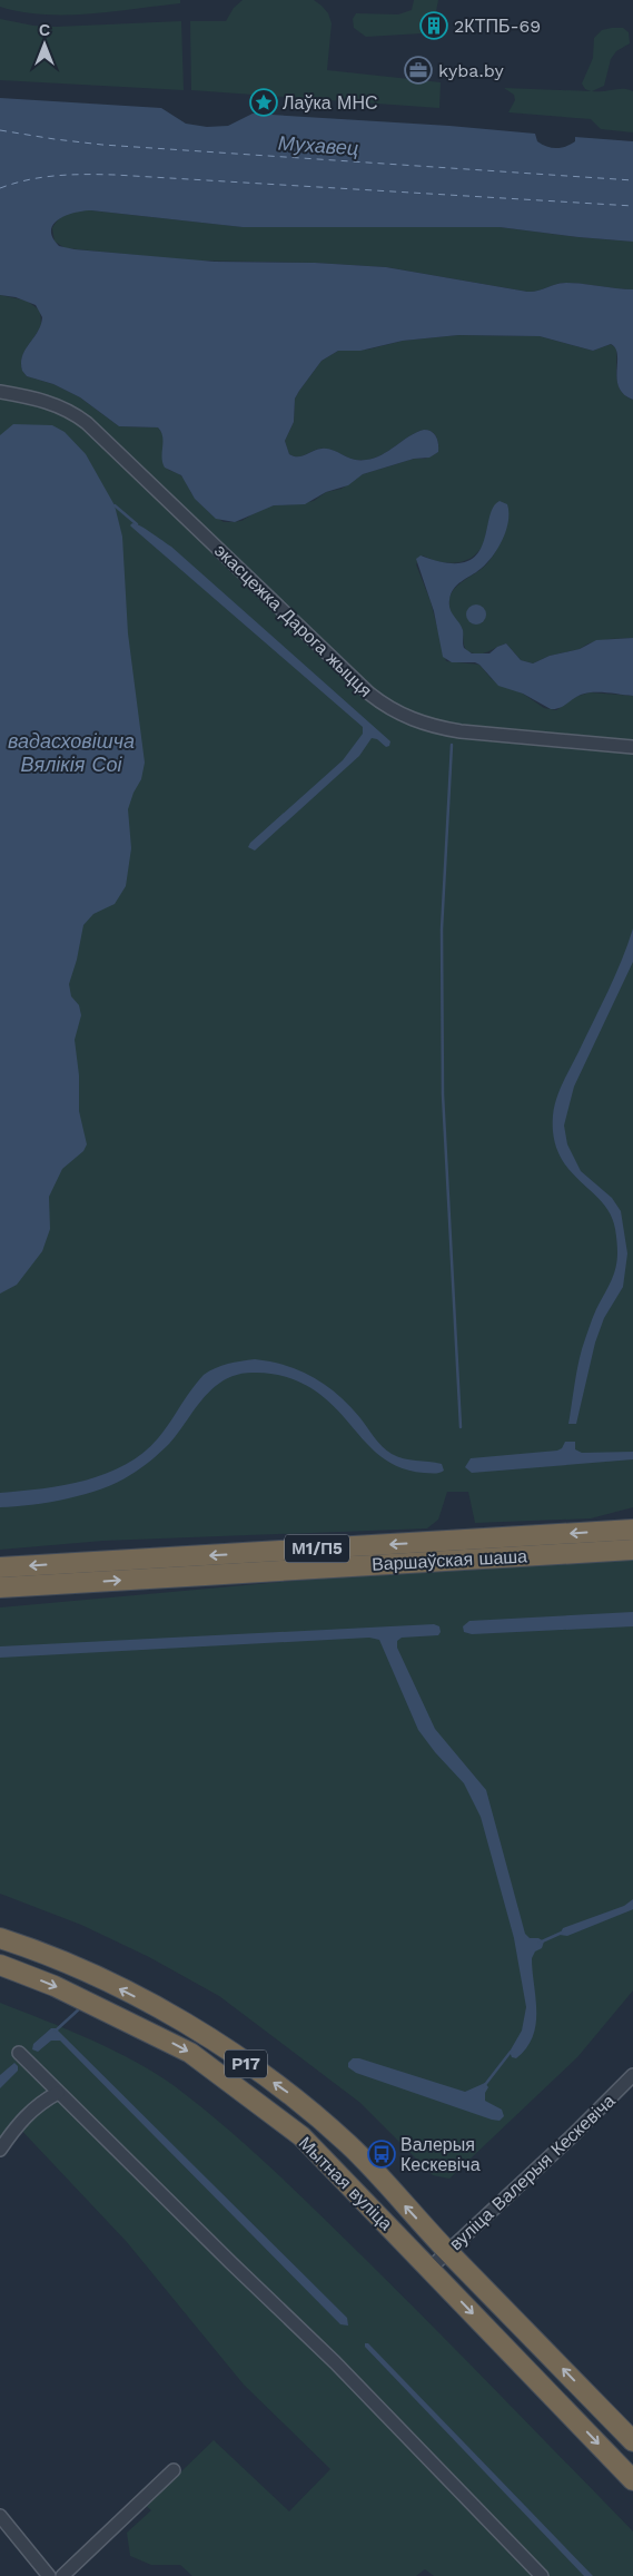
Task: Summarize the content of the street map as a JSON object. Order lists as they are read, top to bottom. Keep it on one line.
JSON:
{"streets":{"highway":["М1/П5","Варшаўская шаша","Р17","Мытная вуліца"],"street":["экасцежка Дарога жыцця","вуліца Валерыя Кескевіча"]},"crossings":[["вуліца Валерыя Кескевіча","Мытная вуліца"]],"water":["Мухавец","вадасховішча Вялікія Соі"],"places":{"building":["2КТПБ-69"],"office":["kyba.by"],"place":["Лаўка МНС"],"bus stop":["Валерыя Кескевіча"]},"north":"top"}
